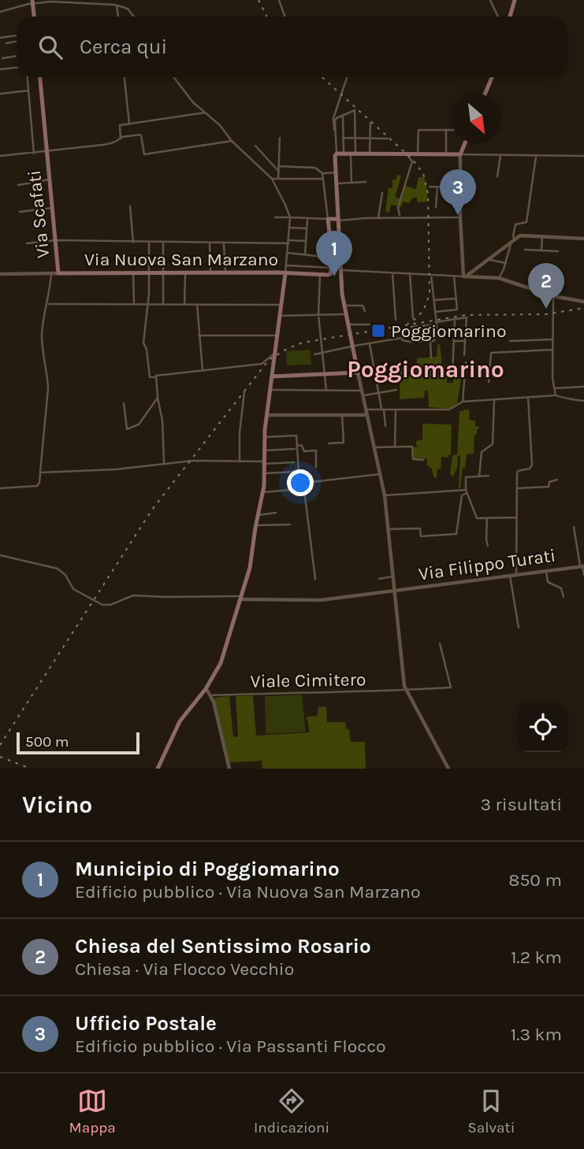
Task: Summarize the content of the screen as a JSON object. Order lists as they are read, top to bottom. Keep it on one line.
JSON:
{"streets":{"main road":["Via Scafati","Via Nuova San Marzano"],"street":["Via Filippo Turati","Viale Cimitero"]},"crossings":[["Via Scafati","Via Nuova San Marzano"]],"districts":["Poggiomarino"],"places":{"transit":["Poggiomarino"]},"scale_bar":"500 m","north":"bottom right","page":{"search":"Cerca qui","pins":["3","1","2"],"scale":"500 m","heading":["Vicino","3 risultati"],"list":[{"mark":"1","name":"Municipio di Poggiomarino","note":"Edificio pubblico · Via Nuova San Marzano","value":"850 m"},{"mark":"2","name":"Chiesa del Sentissimo Rosario","note":"Chiesa · Via Flocco Vecchio","value":"1.2 km"},{"mark":"3","name":"Ufficio Postale","note":"Edificio pubblico · Via Passanti Flocco","value":"1.3 km"}],"nav":["Mappa","Indicazioni","Salvati"]}}
